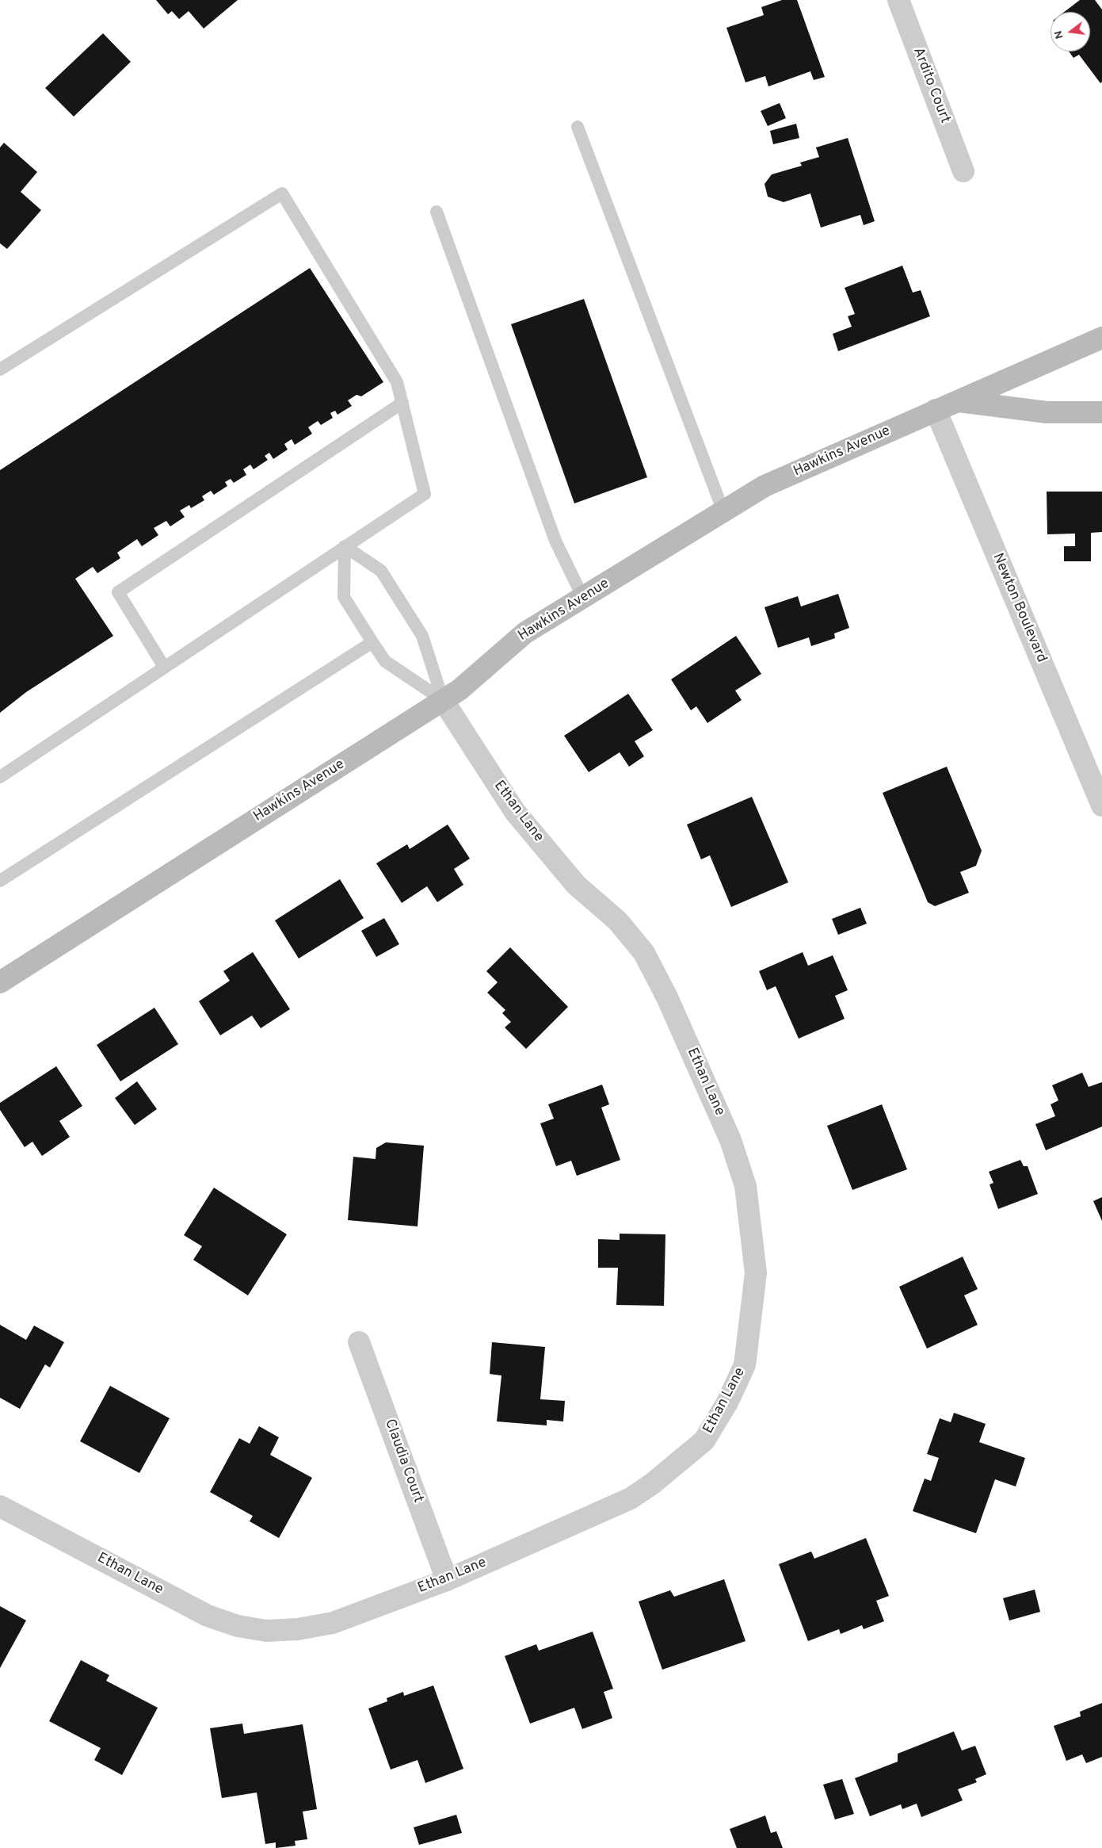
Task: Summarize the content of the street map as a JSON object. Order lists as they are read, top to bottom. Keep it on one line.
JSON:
{"streets":{"street":["Ardito Court","Hawkins Avenue","Newton Boulevard","Ethan Lane","Claudia Court"]},"crossings":[["Hawkins Avenue","Newton Boulevard"],["Hawkins Avenue","Ethan Lane"],["Ethan Lane","Claudia Court"]],"north":"left"}
